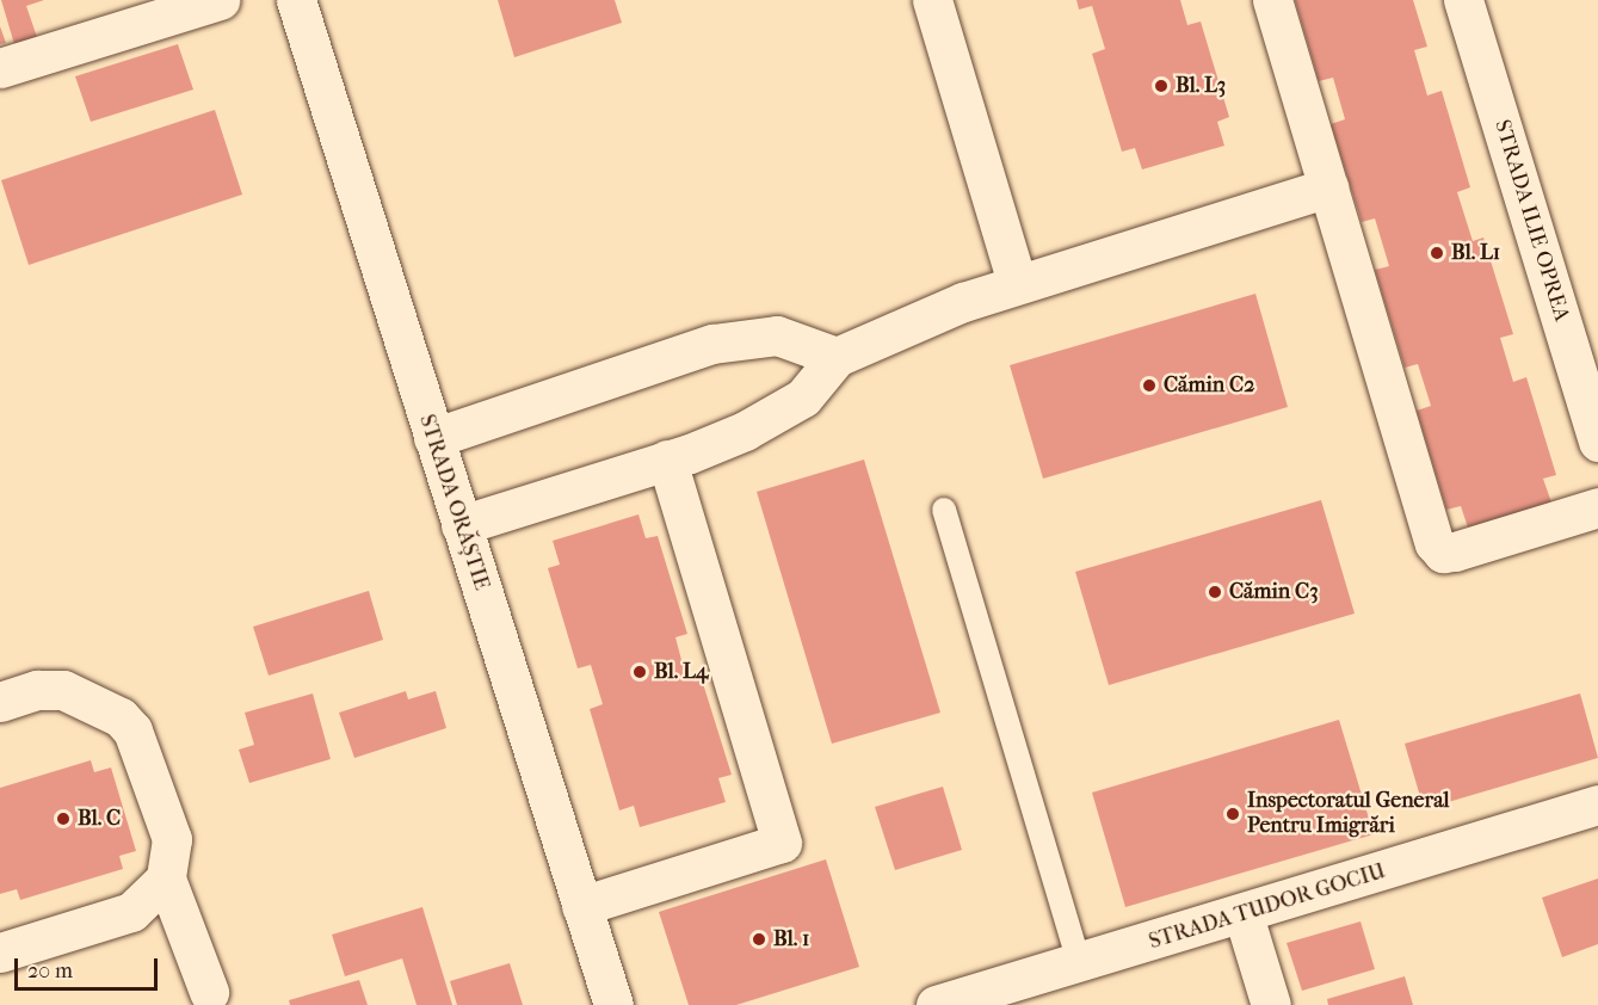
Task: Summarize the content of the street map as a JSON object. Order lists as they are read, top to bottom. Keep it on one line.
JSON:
{"streets":{"street":["STRADA ILIE OPREA","STRADA ORĂȘTIE","STRADA TUDOR GOCIU"]},"places":["Bl. L3","Bl. L1","Cămin C2","Cămin C3","Bl. L4","Inspectoratul General Pentru Imigrări","Bl. C","Bl. 1"],"scale_bar":"20 m"}
